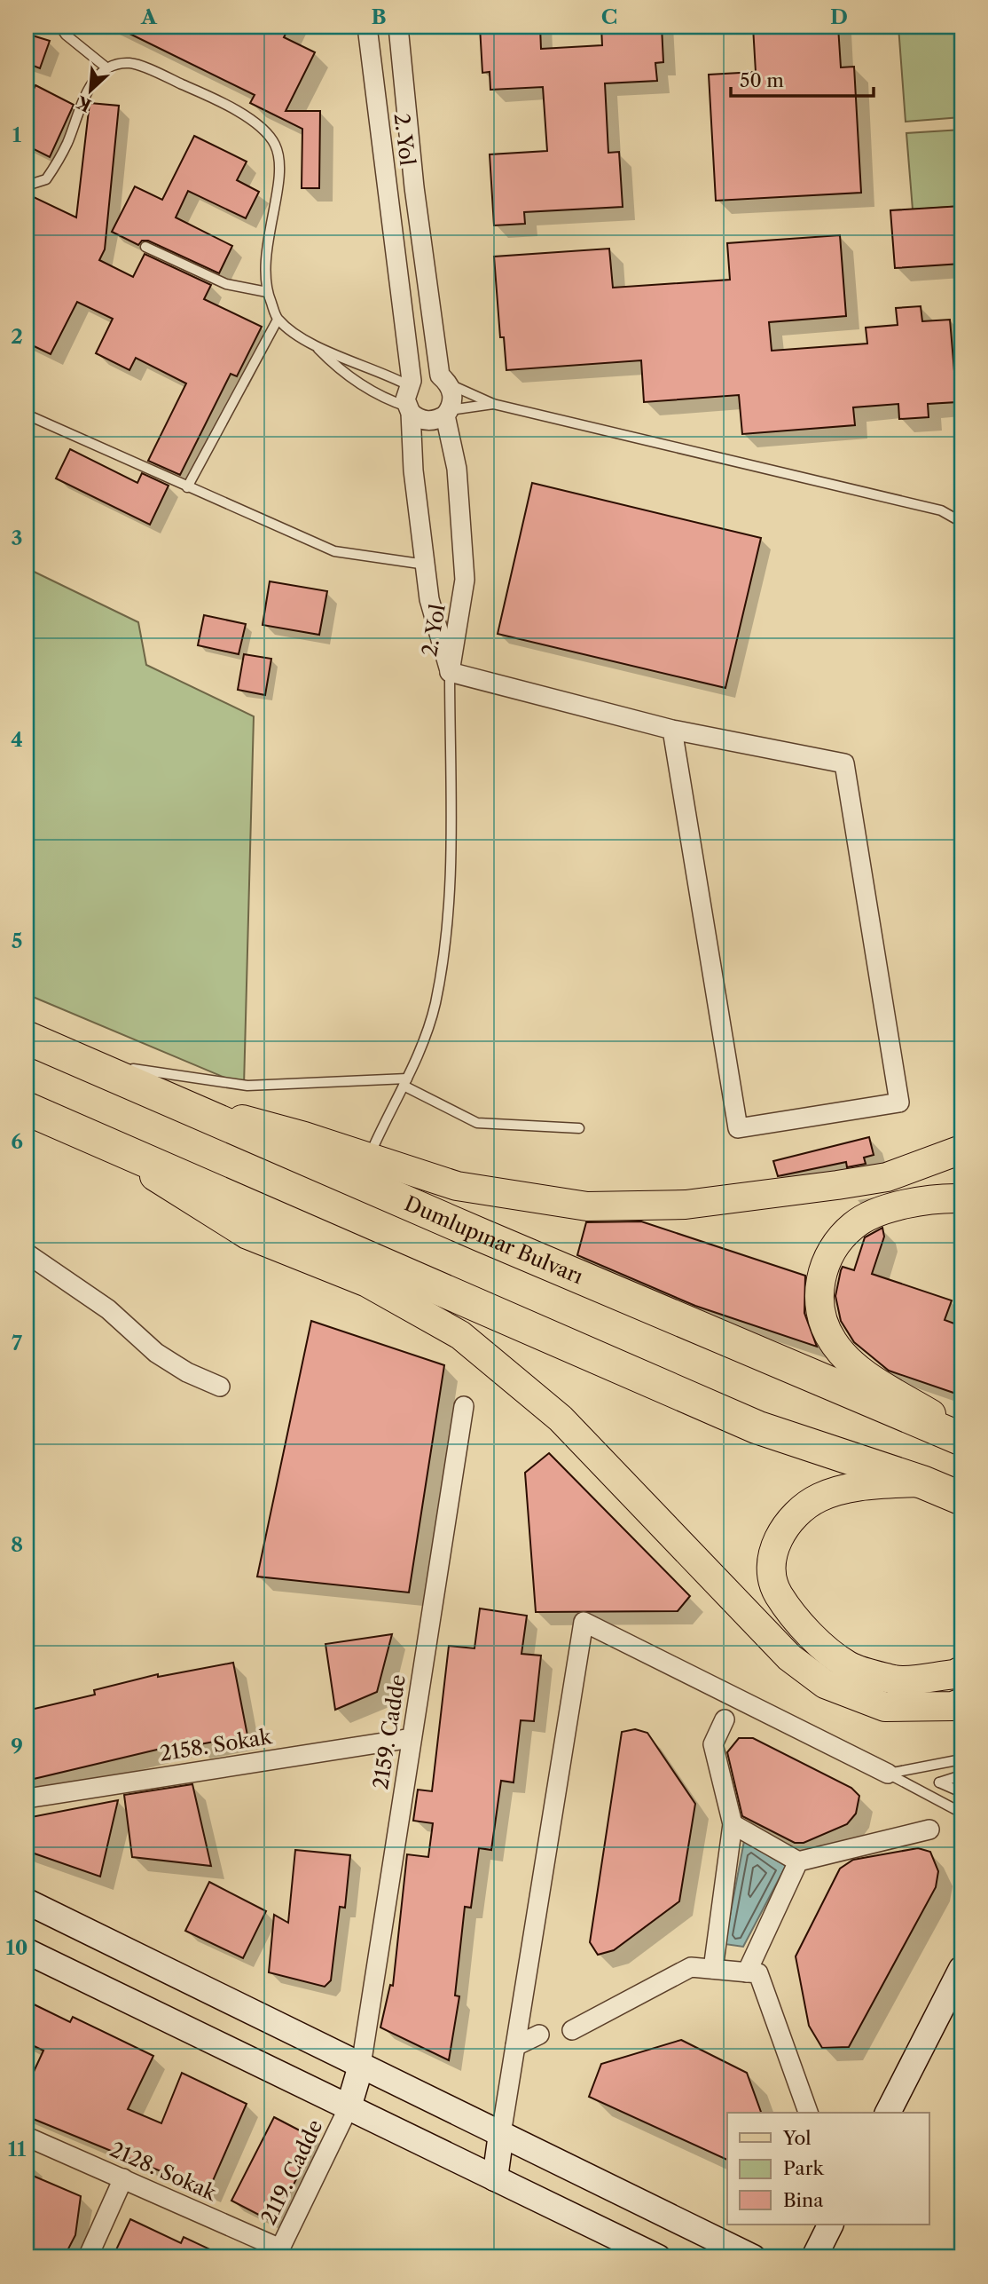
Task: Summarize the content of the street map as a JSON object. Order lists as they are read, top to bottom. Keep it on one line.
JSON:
{"streets":{"highway":["Dumlupınar Bulvarı"],"street":["2. Yol","2159. Cadde","2158. Sokak","2128. Sokak","2119. Cadde"]},"crossings":[["2159. Cadde","2158. Sokak"],["2128. Sokak","2119. Cadde"]],"legend":["Yol","Park","Bina"],"scale_bar":"50 m","north":"bottom left","grid":{"columns":["A","B","C","D"],"rows":["1","2","3","4","5","6","7","8","9","10","11"]}}
